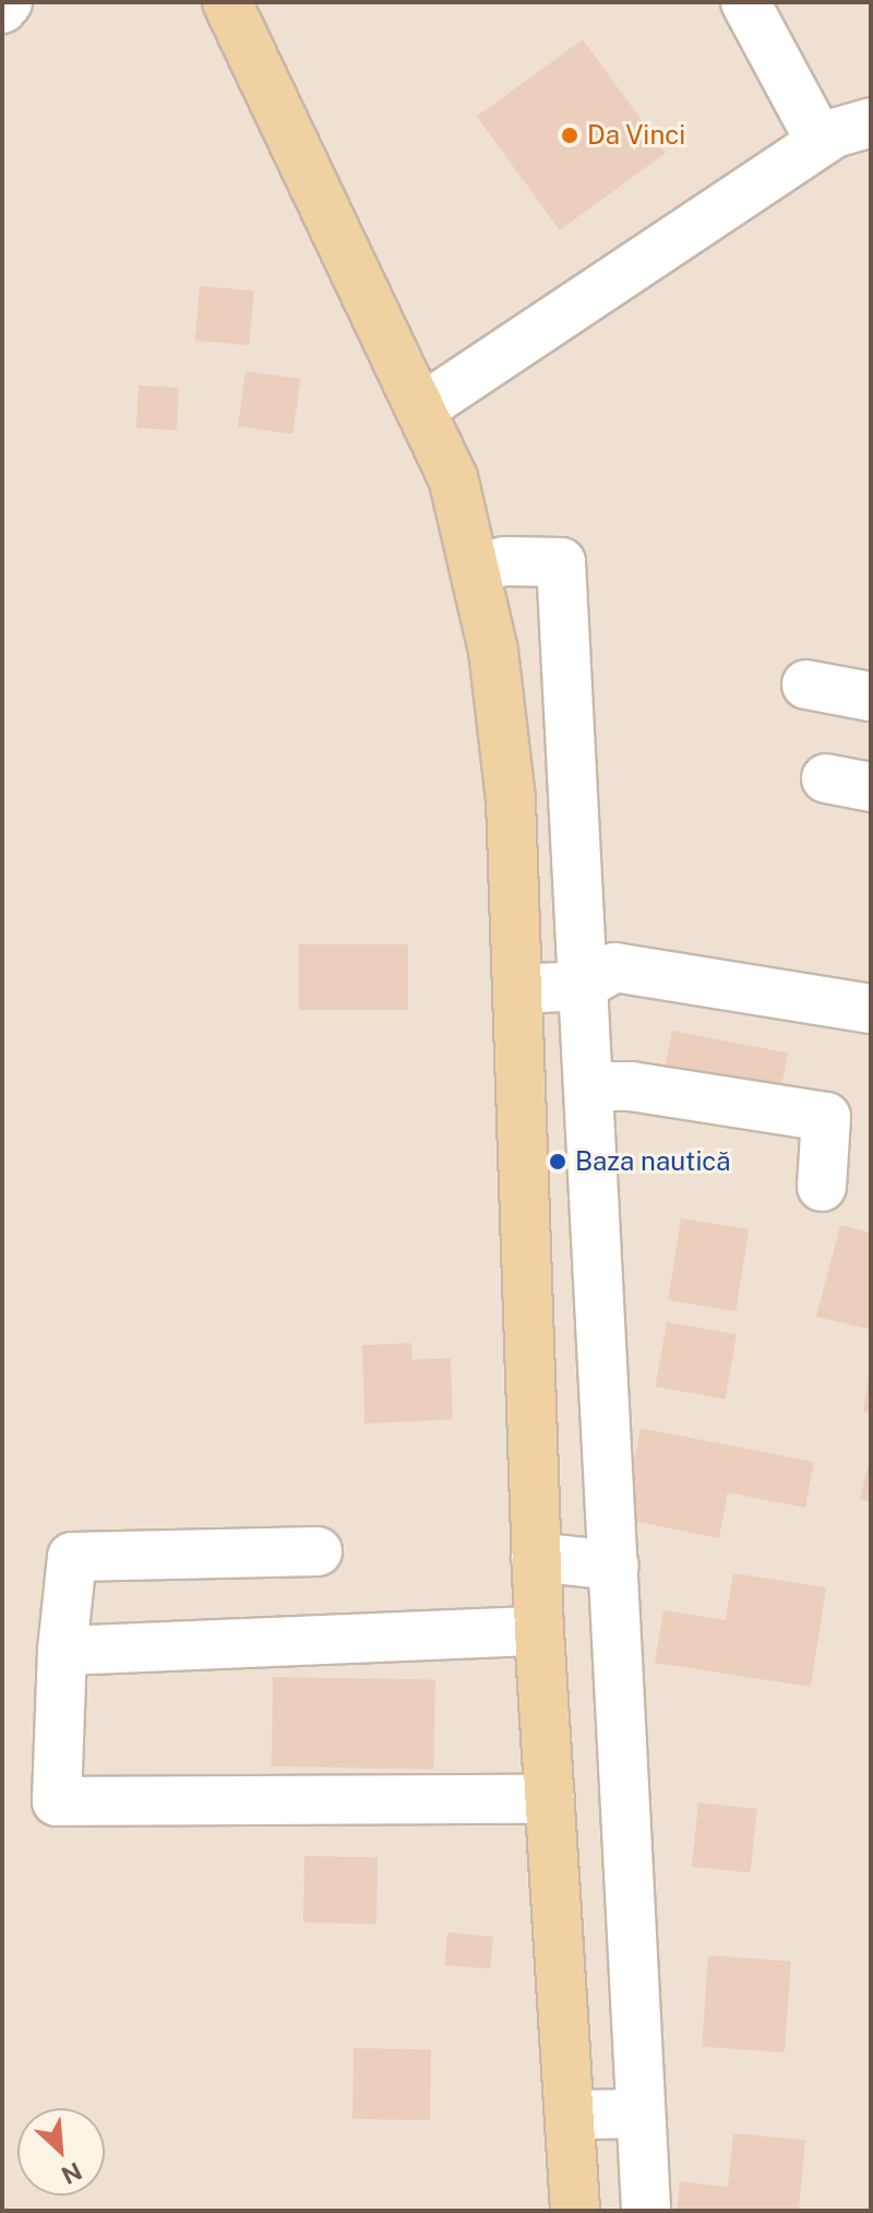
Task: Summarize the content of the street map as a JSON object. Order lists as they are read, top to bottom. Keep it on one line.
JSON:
{"places":["Da Vinci","Baza nautică"],"north":"bottom right"}
